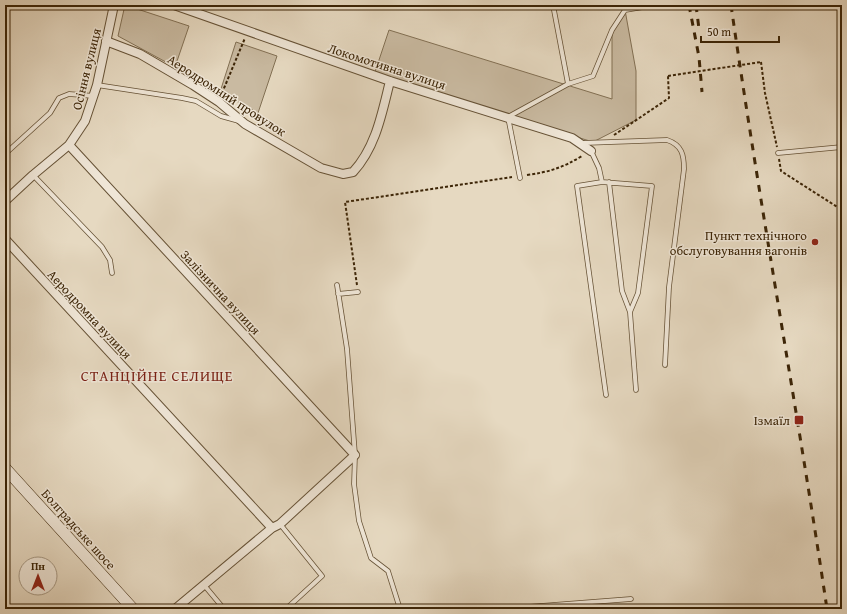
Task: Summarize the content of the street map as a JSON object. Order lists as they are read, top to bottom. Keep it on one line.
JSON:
{"streets":{"main road":["Болградське шосе"],"street":["Локомотивна вулиця","Осіння вулиця","Аеродромний провулок","Залізнична вулиця","Аеродромна вулиця"]},"crossings":[["Локомотивна вулиця","Аеродромний провулок"],["Осіння вулиця","Аеродромний провулок"],["Осіння вулиця","Залізнична вулиця"]],"districts":["СТАНЦІЙНЕ СЕЛИЩЕ"],"places":{"other":["Пункт технічного обслуговування вагонів"],"transit":["Ізмаїл"]},"scale_bar":"50 m","north":"top"}
